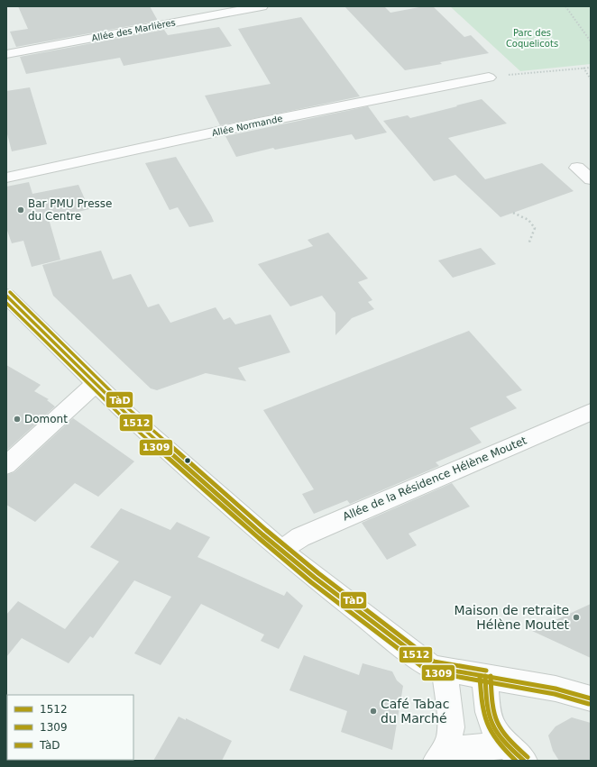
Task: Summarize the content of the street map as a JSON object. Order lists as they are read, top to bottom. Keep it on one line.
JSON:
{"streets":{"street":["Allée des Marlières","Allée Normande","Allée de la Résidence Hélène Moutet"]},"parks":["Parc des Coquelicots"],"places":["Bar PMU Presse du Centre","Domont","Maison de retraite Hélène Moutet","Café Tabac du Marché"],"lines":["transit line TàD","transit line 1512","transit line 1309"],"legend":["1512","1309","TàD"]}
